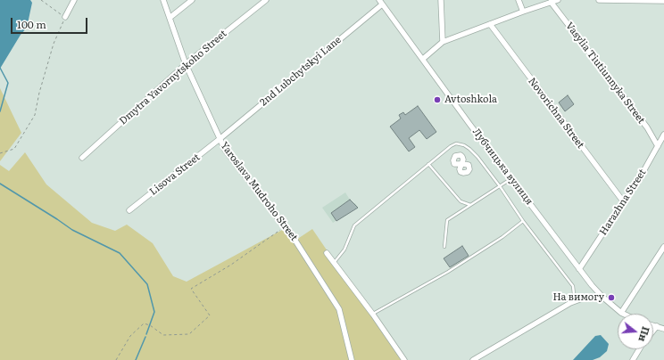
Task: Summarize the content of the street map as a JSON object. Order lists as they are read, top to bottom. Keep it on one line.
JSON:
{"streets":{"street":["2nd Lubchytskyi Lane","Vasylia Tiutiunnyka Street","Dmytra Yavornytskoho Street","Novorichna Street","Лубчицька вулиця","Lisova Street","Yaroslava Mudroho Street","Harazhna Street"]},"crossings":[["2nd Lubchytskyi Lane","Лубчицька вулиця"],["2nd Lubchytskyi Lane","Lisova Street"],["2nd Lubchytskyi Lane","Yaroslava Mudroho Street"],["Vasylia Tiutiunnyka Street","Harazhna Street"],["Dmytra Yavornytskoho Street","Yaroslava Mudroho Street"],["Novorichna Street","Harazhna Street"],["Лубчицька вулиця","Harazhna Street"],["Lisova Street","Yaroslava Mudroho Street"]],"places":["Avtoshkola","На вимогу"],"scale_bar":"100 m","north":"right"}
